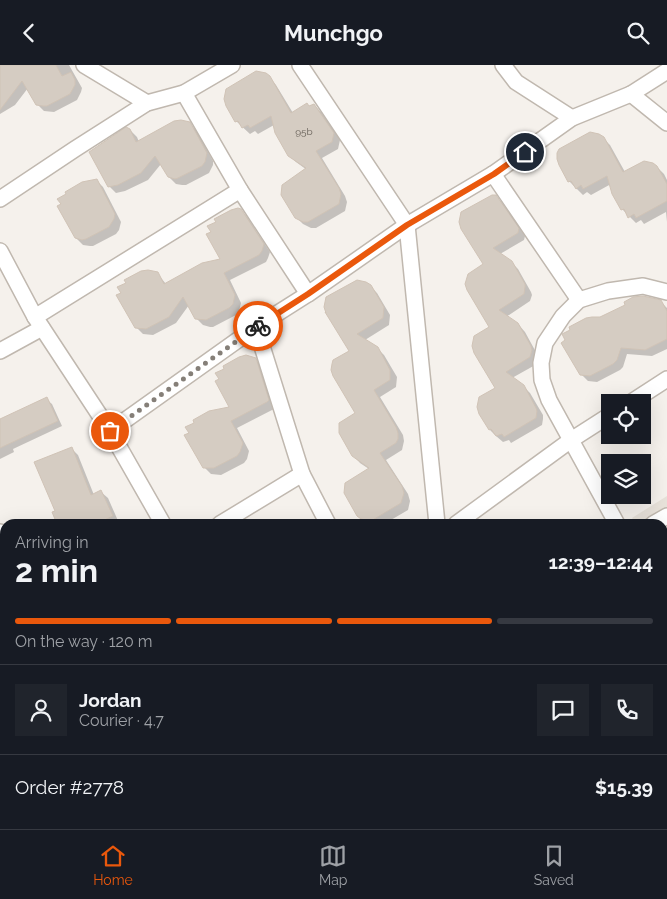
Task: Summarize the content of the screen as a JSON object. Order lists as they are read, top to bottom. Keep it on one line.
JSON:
{"house_numbers":["95b"],"page":{"header":"Munchgo","heading":["2 min","Arriving in","12:39–12:44"],"panel":["Jordan","Courier · 4.7","Order #2778","$15.39"],"bar":"On the way · 120 m","tabs":["Home","Map","Saved"]}}
